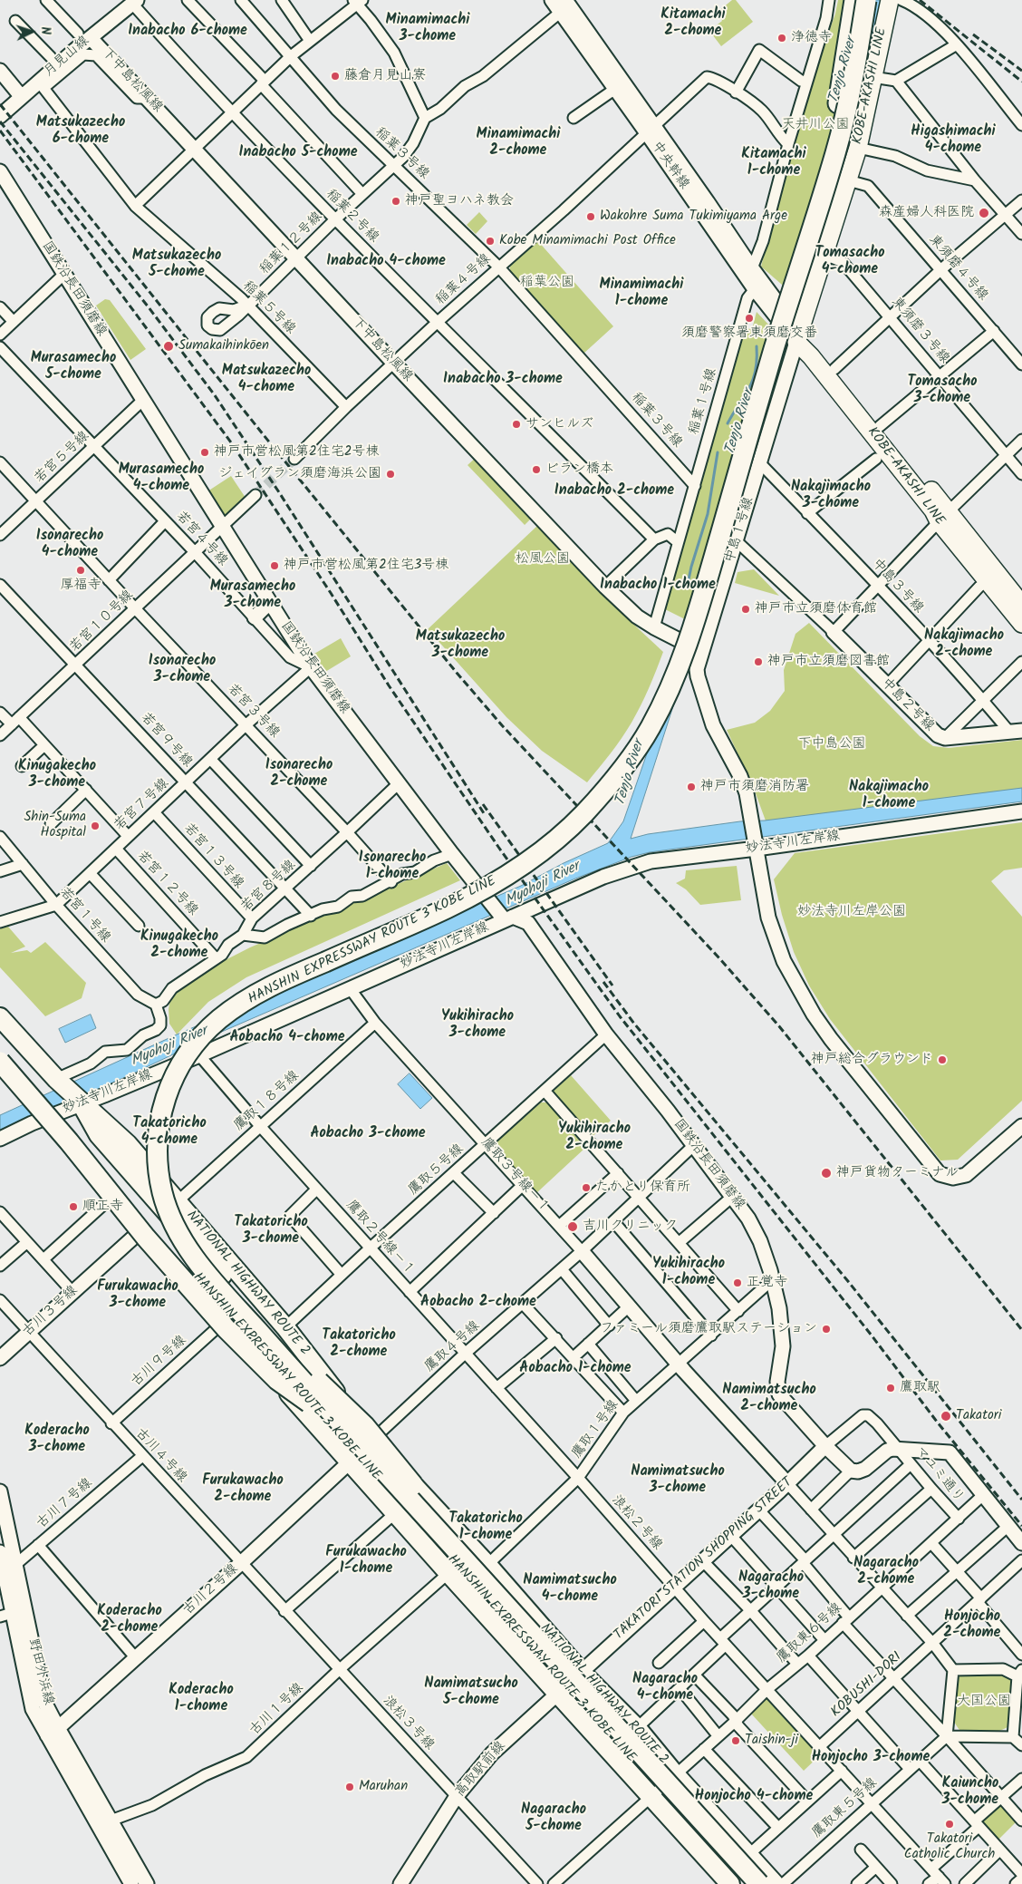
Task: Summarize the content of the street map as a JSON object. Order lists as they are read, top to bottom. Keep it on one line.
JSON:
{"streets":{"highway":["HANSHIN EXPRESSWAY ROUTE 3 KOBE LINE","NATIONAL HIGHWAY ROUTE 2"],"main road":["KOBE-AKASHI LINE"],"street":["月見山線","下中島松風線","稲葉３号線","中央幹線","稲葉２号線","稲葉１２号線","東須磨４号線","稲葉４号線","国鉄沿長田須磨線","稲葉５号線","東須磨３号線","稲葉１号線","若宮５号線","中島１号線","若宮４号線","中島３号線","若宮１０号線","中島２号線","若宮３号線","若宮９号線","若宮７号線","妙法寺川左岸線","若宮１３号線","若宮１２号線","若宮８号線","若宮１号線","鷹取１８号線","鷹取５号線","鷹取３号線－１","鷹取２号線－１","古川３号線","鷹取４号線","古川９号線","鷹取１号線","古川４号線","マユミ通り","古川７号線","浪松２号線","TAKATORI STATION SHOPPING STREET","古川２号線","鷹取東６号線","野田外浜線","KOBUSHI-DORI","古川１号線","浪松３号線","高取駅前線","鷹取東５号線"]},"crossings":[["月見山線","下中島松風線"],["月見山線","稲葉２号線"],["下中島松風線","稲葉１２号線"],["下中島松風線","稲葉４号線"],["下中島松風線","稲葉５号線"],["下中島松風線","稲葉１号線"],["下中島松風線","中島１号線"],["KOBE-AKASHI LINE","東須磨４号線"],["KOBE-AKASHI LINE","東須磨３号線"],["KOBE-AKASHI LINE","中島１号線"],["稲葉３号線","稲葉１２号線"],["稲葉３号線","稲葉４号線"],["稲葉３号線","稲葉１号線"],["中央幹線","稲葉４号線"],["中央幹線","稲葉１号線"],["稲葉２号線","稲葉１２号線"],["稲葉２号線","稲葉４号線"],["稲葉１２号線","稲葉５号線"],["稲葉４号線","稲葉５号線"],["国鉄沿長田須磨線","若宮５号線"],["国鉄沿長田須磨線","若宮４号線"],["国鉄沿長田須磨線","若宮１０号線"],["国鉄沿長田須磨線","若宮７号線"],["国鉄沿長田須磨線","妙法寺川左岸線"],["国鉄沿長田須磨線","若宮８号線"],["国鉄沿長田須磨線","鷹取５号線"],["国鉄沿長田須磨線","鷹取４号線"],["国鉄沿長田須磨線","鷹取１号線"],["国鉄沿長田須磨線","TAKATORI STATION SHOPPING STREET"],["若宮５号線","若宮４号線"],["若宮５号線","若宮３号線"],["中島１号線","中島３号線"],["中島１号線","中島２号線"],["中島１号線","妙法寺川左岸線"],["若宮４号線","若宮１０号線"],["若宮４号線","若宮７号線"],["中島３号線","中島２号線"],["若宮１０号線","若宮３号線"],["若宮１０号線","若宮９号線"],["若宮３号線","若宮７号線"],["若宮３号線","若宮８号線"],["若宮９号線","若宮７号線"],["若宮９号線","若宮８号線"],["若宮７号線","若宮１３号線"],["若宮７号線","若宮１２号線"],["若宮７号線","若宮１号線"],["妙法寺川左岸線","鷹取３号線－１"],["妙法寺川左岸線","鷹取２号線－１"],["妙法寺川左岸線","NATIONAL HIGHWAY ROUTE 2"],["若宮１３号線","若宮８号線"],["若宮１２号線","若宮８号線"],["若宮８号線","若宮１号線"],["HANSHIN EXPRESSWAY ROUTE 3 KOBE LINE","NATIONAL HIGHWAY ROUTE 2"],["HANSHIN EXPRESSWAY ROUTE 3 KOBE LINE","鷹取１号線"],["鷹取１８号線","鷹取３号線－１"],["鷹取１８号線","鷹取２号線－１"],["鷹取１８号線","NATIONAL HIGHWAY ROUTE 2"],["鷹取５号線","鷹取３号線－１"],["鷹取５号線","鷹取２号線－１"],["鷹取５号線","NATIONAL HIGHWAY ROUTE 2"],["鷹取３号線－１","鷹取４号線"],["鷹取３号線－１","鷹取１号線"],["鷹取３号線－１","TAKATORI STATION SHOPPING STREET"],["鷹取２号線－１","鷹取４号線"],["鷹取２号線－１","鷹取１号線"],["鷹取２号線－１","浪松２号線"],["NATIONAL HIGHWAY ROUTE 2","鷹取４号線"],["NATIONAL HIGHWAY ROUTE 2","鷹取１号線"],["NATIONAL HIGHWAY ROUTE 2","TAKATORI STATION SHOPPING STREET"],["NATIONAL HIGHWAY ROUTE 2","古川２号線"],["NATIONAL HIGHWAY ROUTE 2","鷹取東６号線"],["NATIONAL HIGHWAY ROUTE 2","高取駅前線"],["古川３号線","古川４号線"],["鷹取４号線","古川２号線"],["古川９号線","古川４号線"],["鷹取１号線","浪松２号線"],["古川４号線","古川７号線"],["古川４号線","古川２号線"],["古川４号線","古川１号線"],["古川４号線","浪松３号線"],["マユミ通り","鷹取東６号線"],["古川７号線","野田外浜線"],["浪松２号線","TAKATORI STATION SHOPPING STREET"],["浪松２号線","鷹取東６号線"],["浪松２号線","KOBUSHI-DORI"],["浪松２号線","鷹取東５号線"],["TAKATORI STATION SHOPPING STREET","高取駅前線"],["古川２号線","野田外浜線"],["野田外浜線","古川１号線"],["古川１号線","浪松３号線"],["浪松３号線","高取駅前線"]],"districts":["Kitamachi 2-chome","Minamimachi 3-chome","Inabacho 6-chome","Matsukazecho 6-chome","Higashimachi 4-chome","Minamimachi 2-chome","Inabacho 5-chome","Kitamachi 1-chome","Tomasacho 4-chome","Matsukazecho 5-chome","Inabacho 4-chome","Minamimachi 1-chome","Murasamecho 5-chome","Matsukazecho 4-chome","Inabacho 3-chome","Tomasacho 3-chome","Murasamecho 4-chome","Nakajimacho 3-chome","Inabacho 2-chome","Isonarecho 4-chome","Inabacho 1-chome","Murasamecho 3-chome","Nakajimacho 2-chome","Matsukazecho 3-chome","Isonarecho 3-chome","Isonarecho 2-chome","Kinugakecho 3-chome","Nakajimacho 1-chome","Isonarecho 1-chome","Kinugakecho 2-chome","Yukihiracho 3-chome","Aobacho 4-chome","Takatoricho 4-chome","Yukihiracho 2-chome","Aobacho 3-chome","Takatoricho 3-chome","Yukihiracho 1-chome","Furukawacho 3-chome","Aobacho 2-chome","Takatoricho 2-chome","Aobacho 1-chome","Namimatsucho 2-chome","Koderacho 3-chome","Namimatsucho 3-chome","Furukawacho 2-chome","Takatoricho 1-chome","Furukawacho 1-chome","Nagaracho 2-chome","Nagaracho 3-chome","Namimatsucho 4-chome","Koderacho 2-chome","Honjocho 2-chome","Nagaracho 4-chome","Namimatsucho 5-chome","Koderacho 1-chome","Honjocho 3-chome","Kaiuncho 3-chome","Honjocho 4-chome","Nagaracho 5-chome"],"water":["Tenjo River","Myohoji River"],"parks":["天井川公園","稲葉公園","松風公園","下中島公園","妙法寺川左岸公園","大国公園"],"places":["浄徳寺","藤倉月見山寮","神戸聖ヨハネ教会","森産婦人科医院","Wakohre Suma Tukimiyama Arge","Kobe Minamimachi Post Office","須磨警察署東須磨交番","Sumakaihinkōen","サンヒルズ","神戸市営松風第2住宅2号棟","ビラン橋本","ジェイグラン須磨海浜公園","神戸市営松風第2住宅3号棟","厚福寺","神戸市立須磨体育館","神戸市立須磨図書館","神戸市須磨消防署","Shin-Suma Hospital","神戸総合グラウンド","神戸貨物ターミナル","たかとり保育所","順正寺","吉川クリニック","正覚寺","ファミール須磨鷹取駅ステーション","鷹取駅","Takatori","Taishin-ji","Maruhan","Takatori Catholic Church"],"north":"right"}
